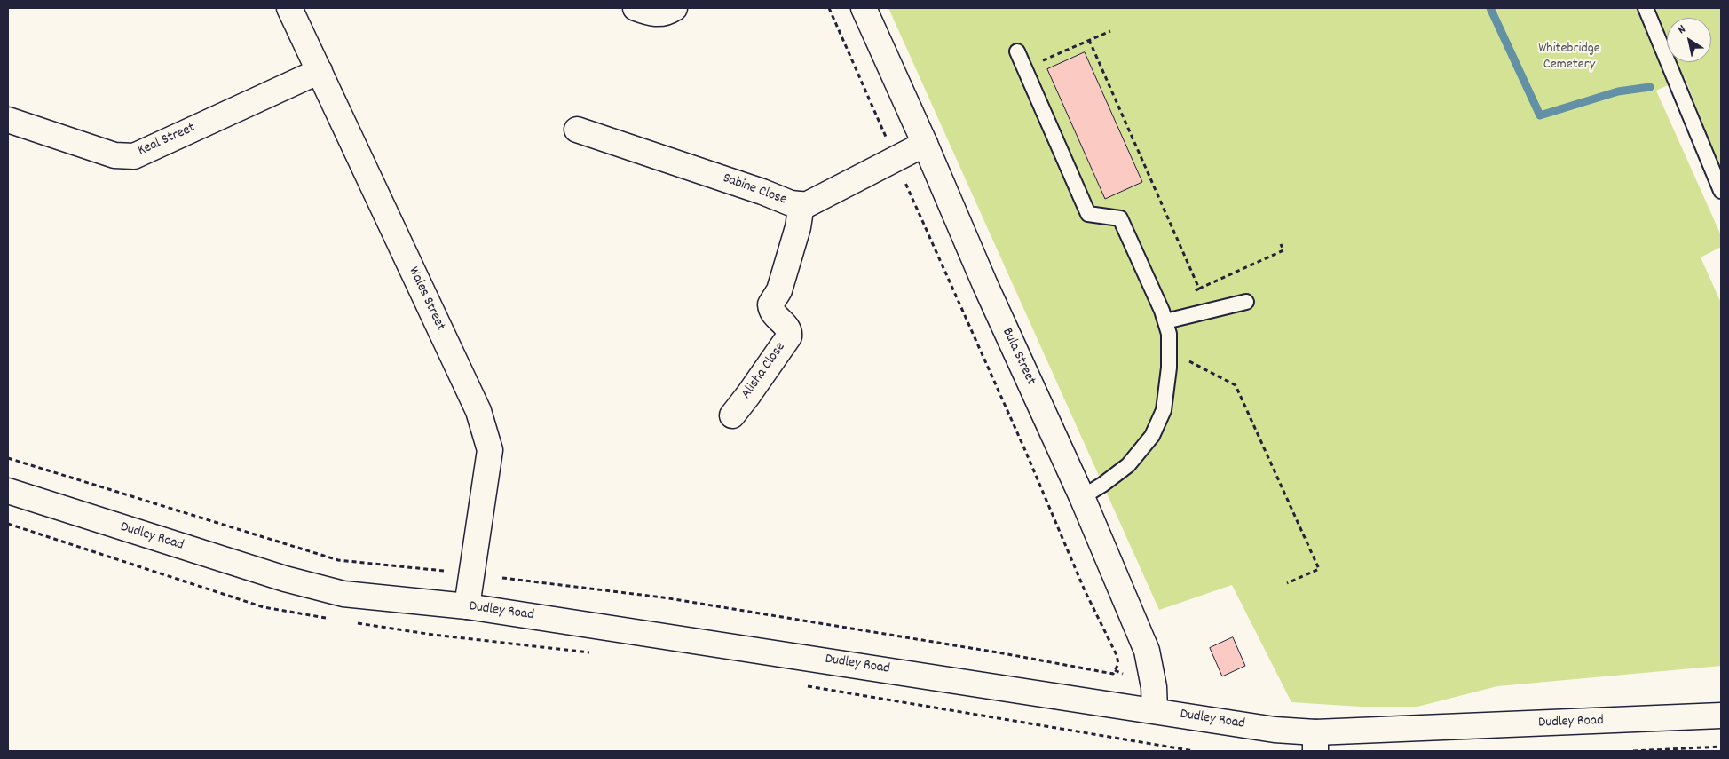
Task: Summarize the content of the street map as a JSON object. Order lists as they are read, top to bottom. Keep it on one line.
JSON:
{"streets":{"street":["Keal Street","Sabine Close","Wales Street","Bula Street","Alisha Close","Dudley Road"]},"crossings":[["Keal Street","Wales Street"],["Sabine Close","Bula Street"],["Sabine Close","Alisha Close"],["Wales Street","Dudley Road"],["Bula Street","Dudley Road"]],"parks":["Whitebridge Cemetery"],"north":"top left"}
